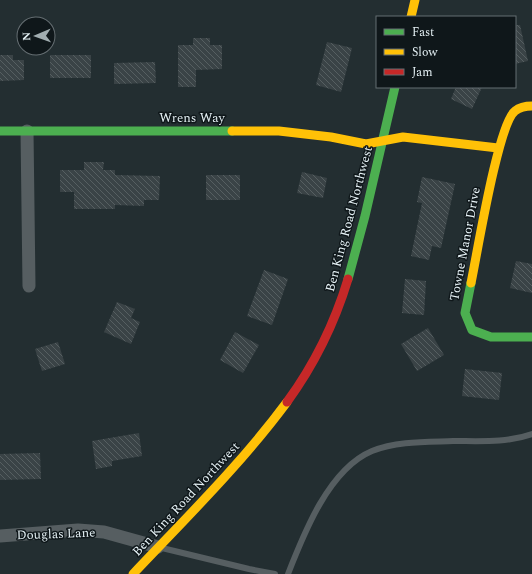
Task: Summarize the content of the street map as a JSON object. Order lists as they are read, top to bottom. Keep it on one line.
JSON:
{"streets":{"street":["Wrens Way","Ben King Road Northwest","Towne Manor Drive","Douglas Lane"]},"crossings":[["Wrens Way","Ben King Road Northwest"],["Ben King Road Northwest","Douglas Lane"]],"legend":["Fast","Slow","Jam"],"north":"left"}
